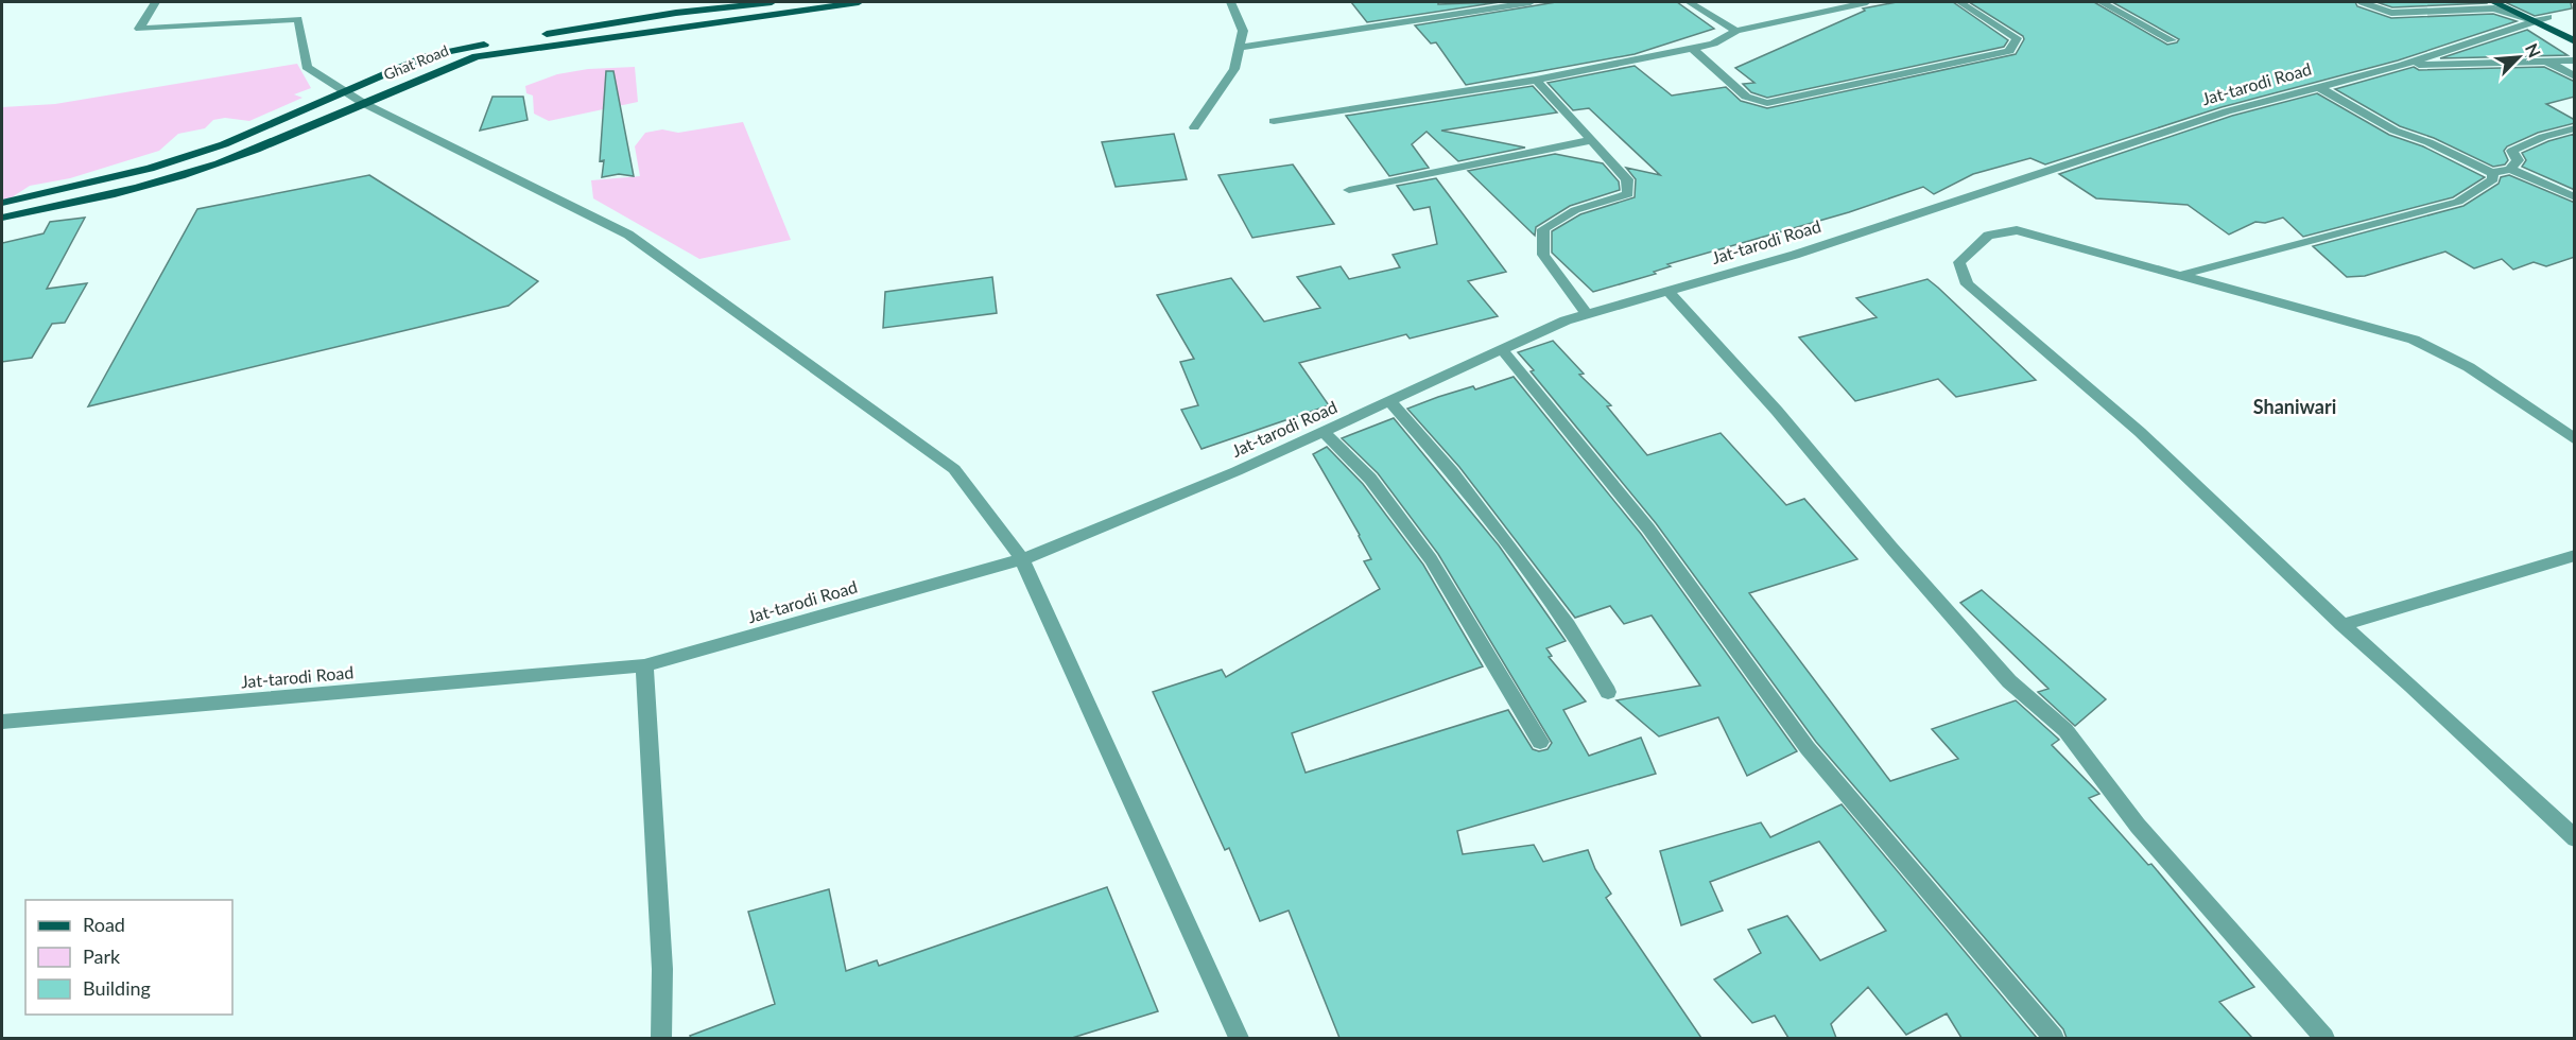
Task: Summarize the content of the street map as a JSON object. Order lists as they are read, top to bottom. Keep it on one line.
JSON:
{"streets":{"main road":["Ghat Road"],"street":["Jat-tarodi Road"]},"districts":["Shaniwari"],"legend":["Road","Park","Building"],"north":"top right"}
